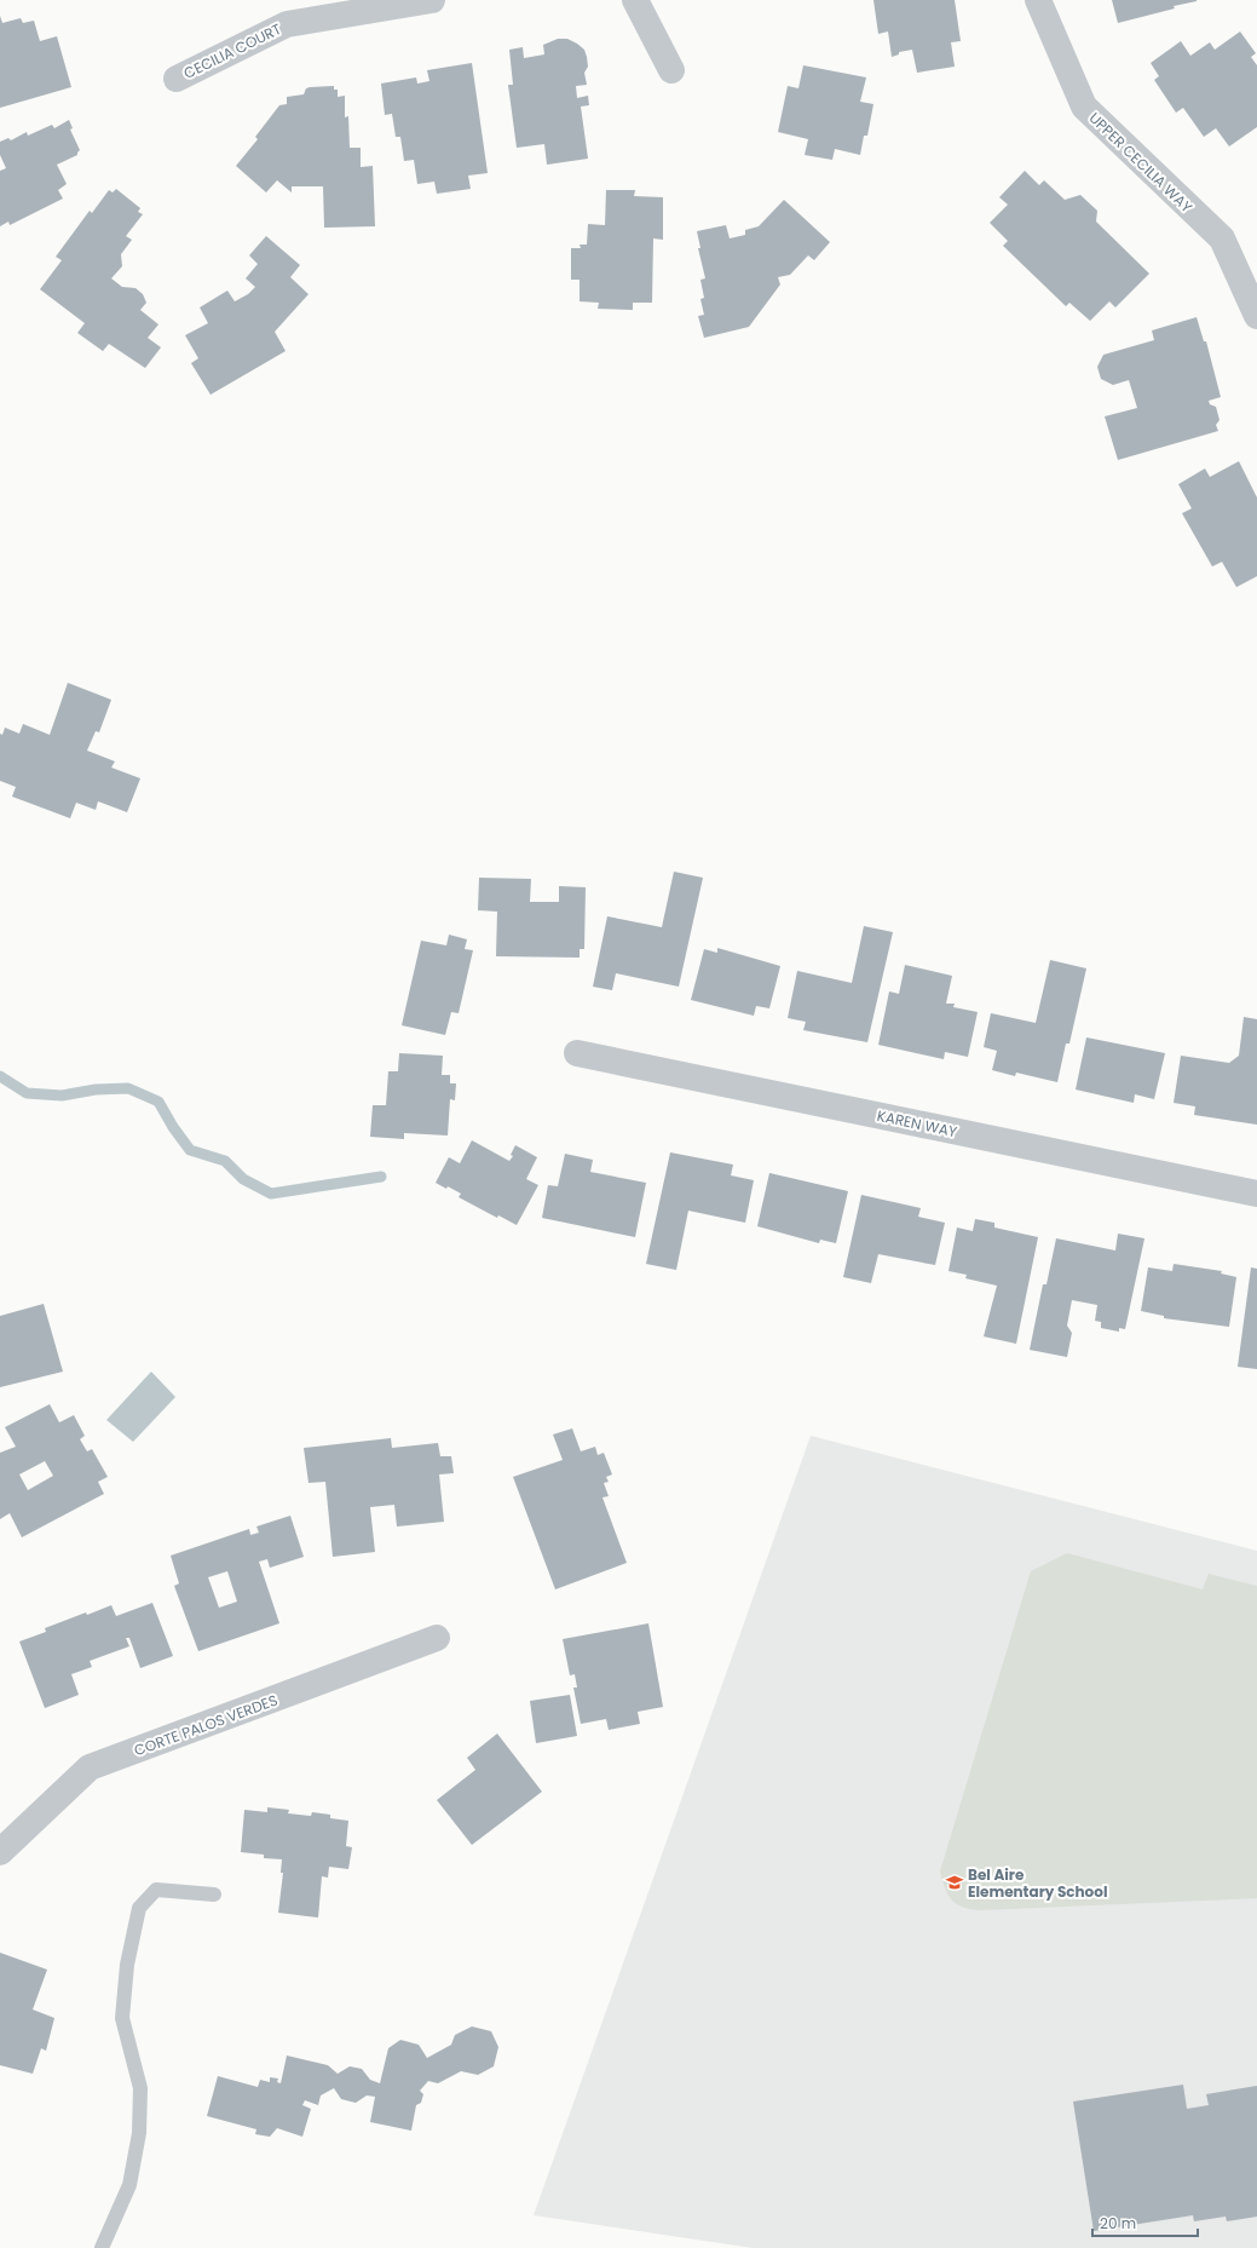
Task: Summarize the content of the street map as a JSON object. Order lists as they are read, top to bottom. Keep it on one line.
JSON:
{"streets":{"street":["CECILIA COURT","UPPER CECILIA WAY","KAREN WAY","CORTE PALOS VERDES"]},"places":{"school or university":["Bel Aire Elementary School"]},"scale_bar":"20 m"}
